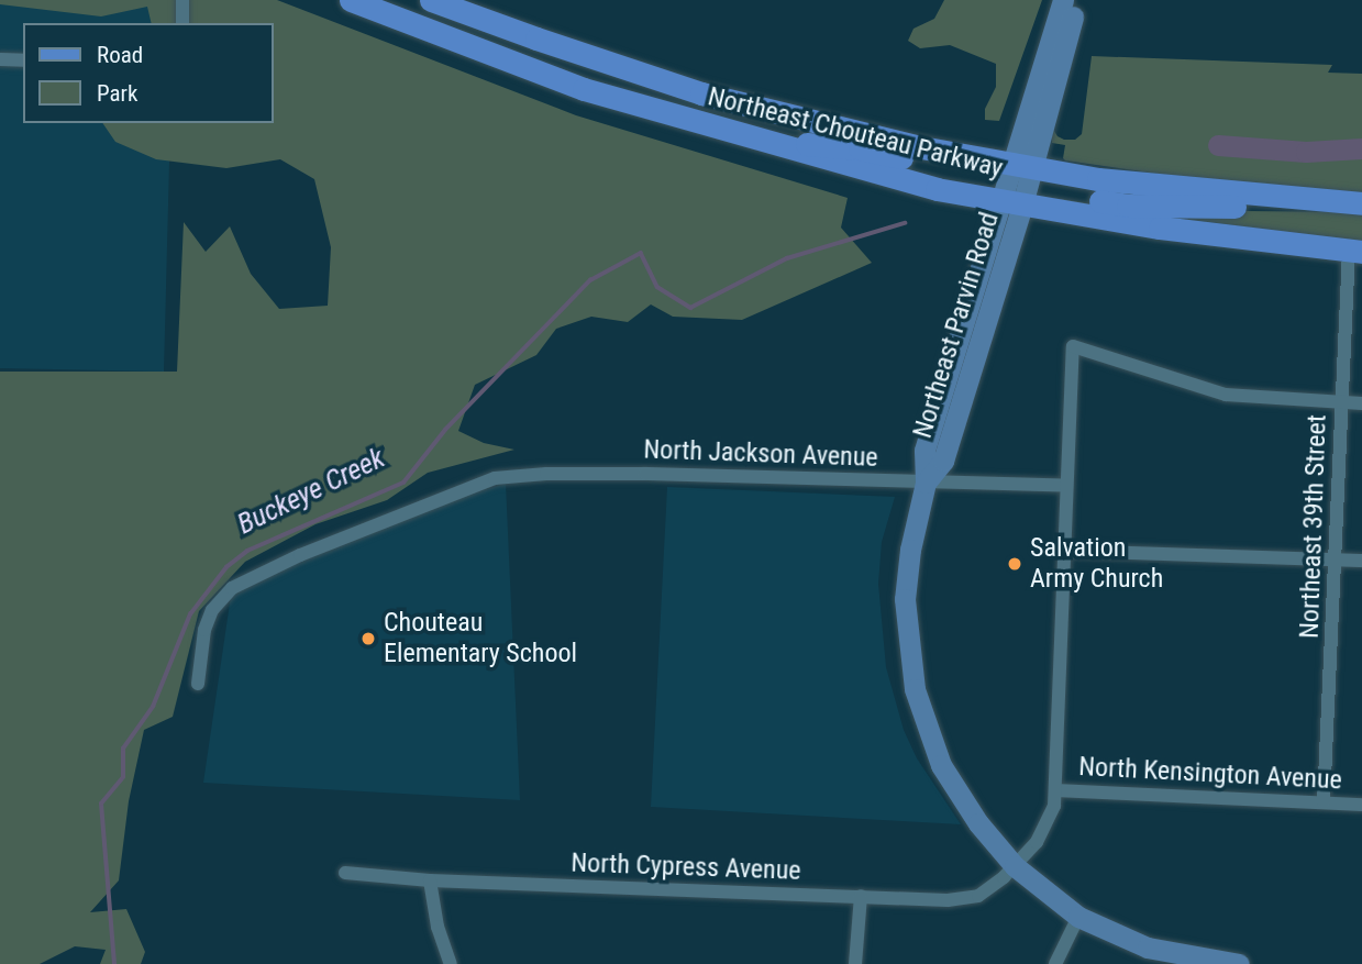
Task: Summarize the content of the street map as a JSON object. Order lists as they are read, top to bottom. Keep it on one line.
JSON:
{"streets":{"main road":["Northeast Chouteau Parkway","Northeast Parvin Road"],"street":["North Jackson Avenue","Northeast 39th Street","North Kensington Avenue","North Cypress Avenue"]},"crossings":[["Northeast Chouteau Parkway","Northeast Parvin Road"],["Northeast Chouteau Parkway","Northeast 39th Street"],["Northeast Parvin Road","North Jackson Avenue"],["Northeast Parvin Road","North Cypress Avenue"],["North Jackson Avenue","North Cypress Avenue"],["Northeast 39th Street","North Kensington Avenue"],["Northeast 39th Street","North Cypress Avenue"],["North Kensington Avenue","North Cypress Avenue"]],"water":["Buckeye Creek"],"places":["Salvation Army Church","Chouteau Elementary School"],"legend":["Road","Park"]}
